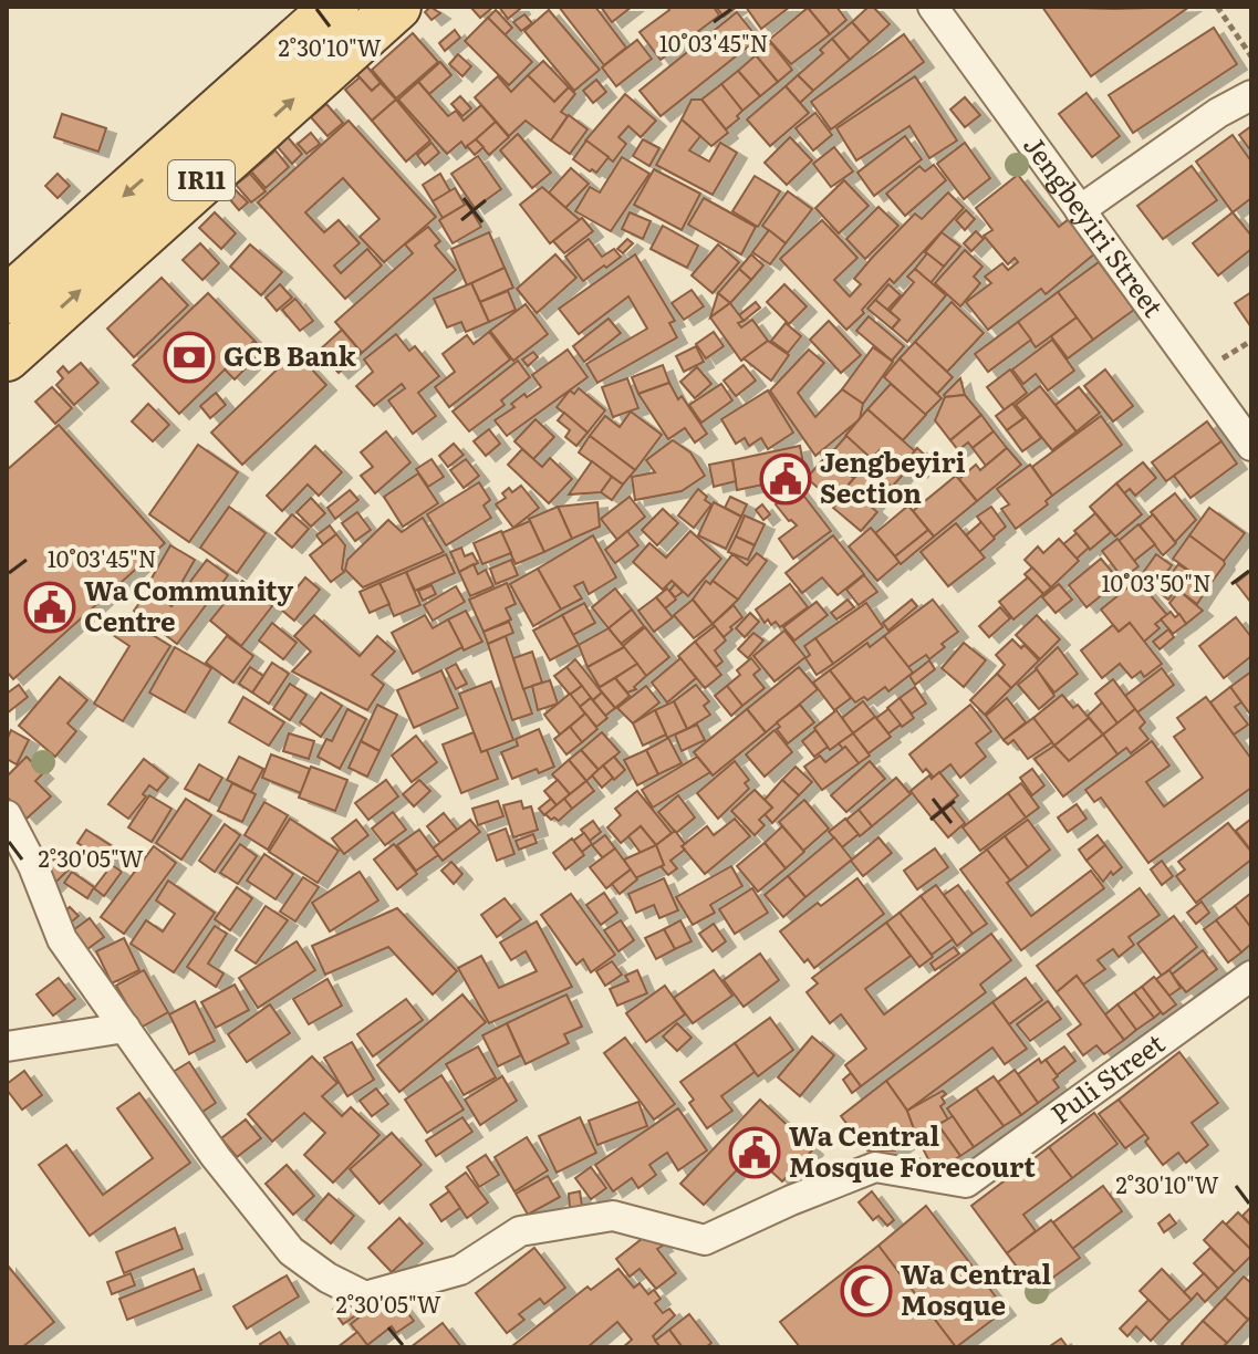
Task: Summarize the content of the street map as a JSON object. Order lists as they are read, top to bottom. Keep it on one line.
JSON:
{"streets":{"main road":["IR11"],"street":["Jengbeyiri Street","Puli Street"]},"places":{"bank":["GCB Bank"],"public building":["Jengbeyiri Section","Wa Community Centre","Wa Central Mosque Forecourt"],"mosque":["Wa Central Mosque"]},"coordinates":["10°03'45\"N","2°30'10\"W","10°03'50\"N","2°30'05\"W"]}
